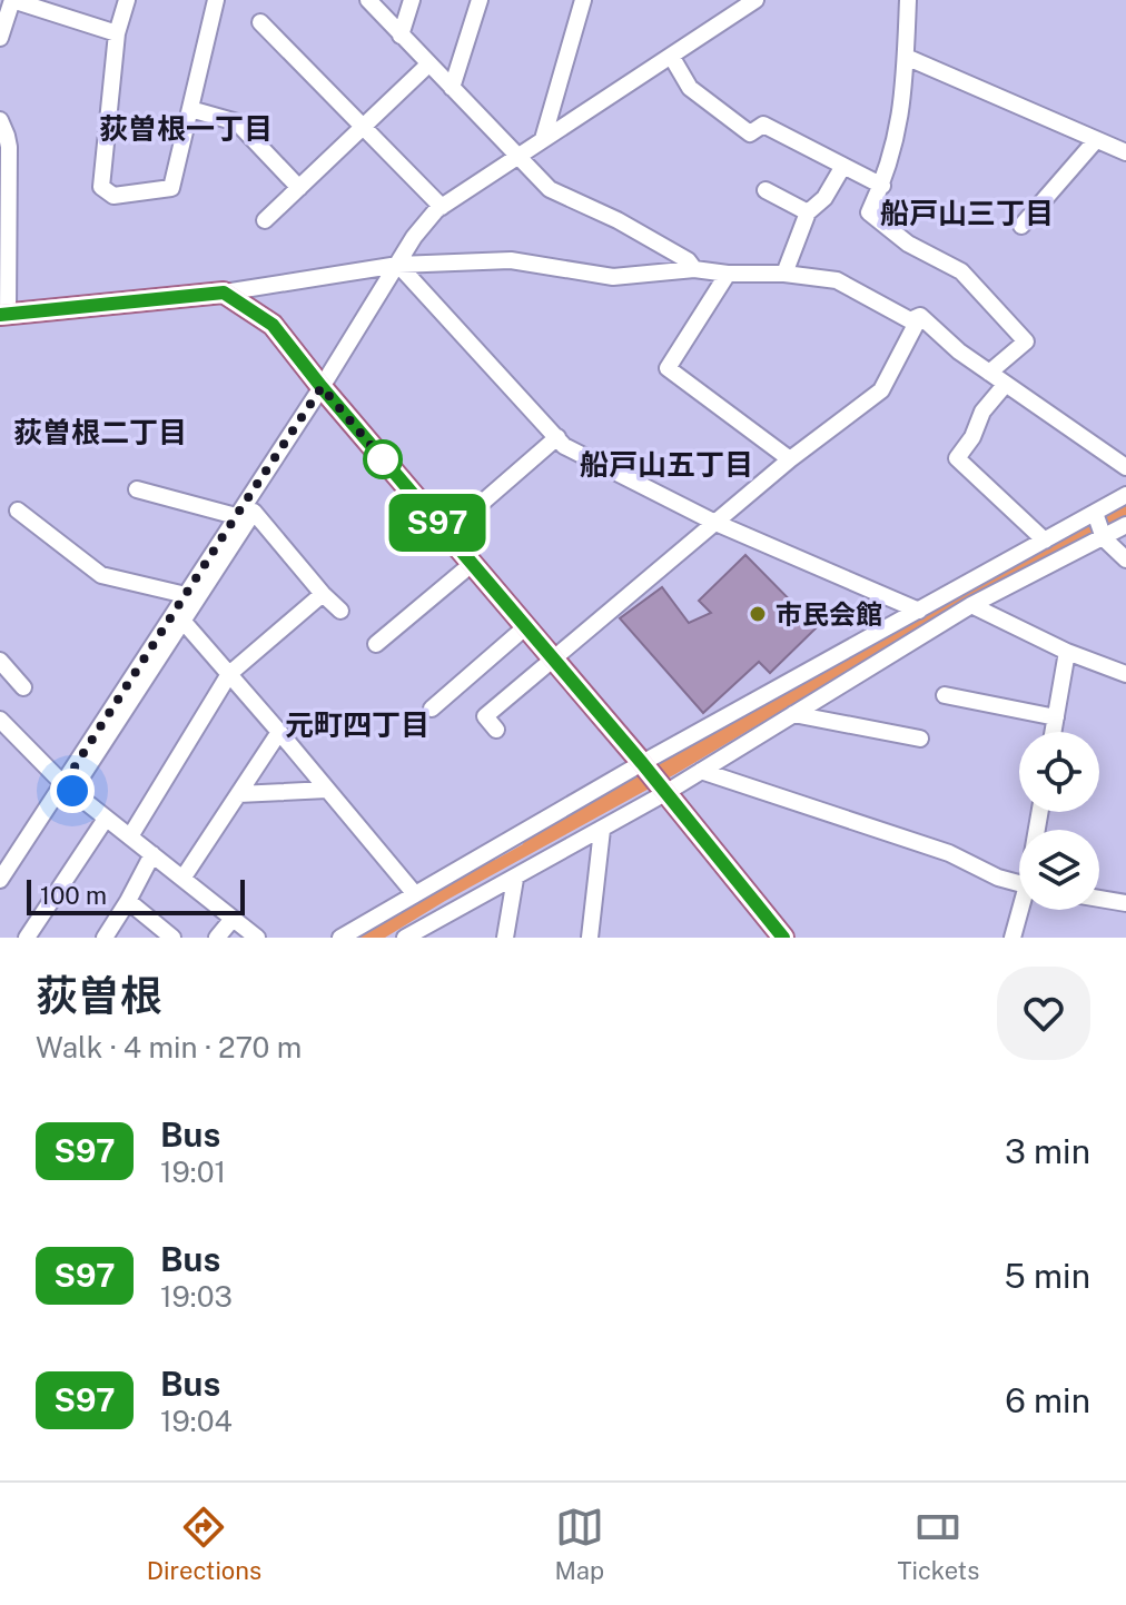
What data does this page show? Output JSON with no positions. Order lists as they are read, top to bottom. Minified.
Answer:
{"districts":["荻曽根一丁目","船戸山三丁目","荻曽根二丁目","船戸山五丁目","元町四丁目"],"places":["市民会館"],"lines":["bus line S97"],"scale_bar":"100 m","page":{"on_map":"S97","scale":"100 m","heading":["荻曽根","Walk · 4 min · 270 m"],"list":[{"mark":"S97","name":"Bus","note":"19:01","value":"3 min"},{"mark":"S97","name":"Bus","note":"19:03","value":"5 min"},{"mark":"S97","name":"Bus","note":"19:04","value":"6 min"}],"tabs":["Directions","Map","Tickets"]}}
